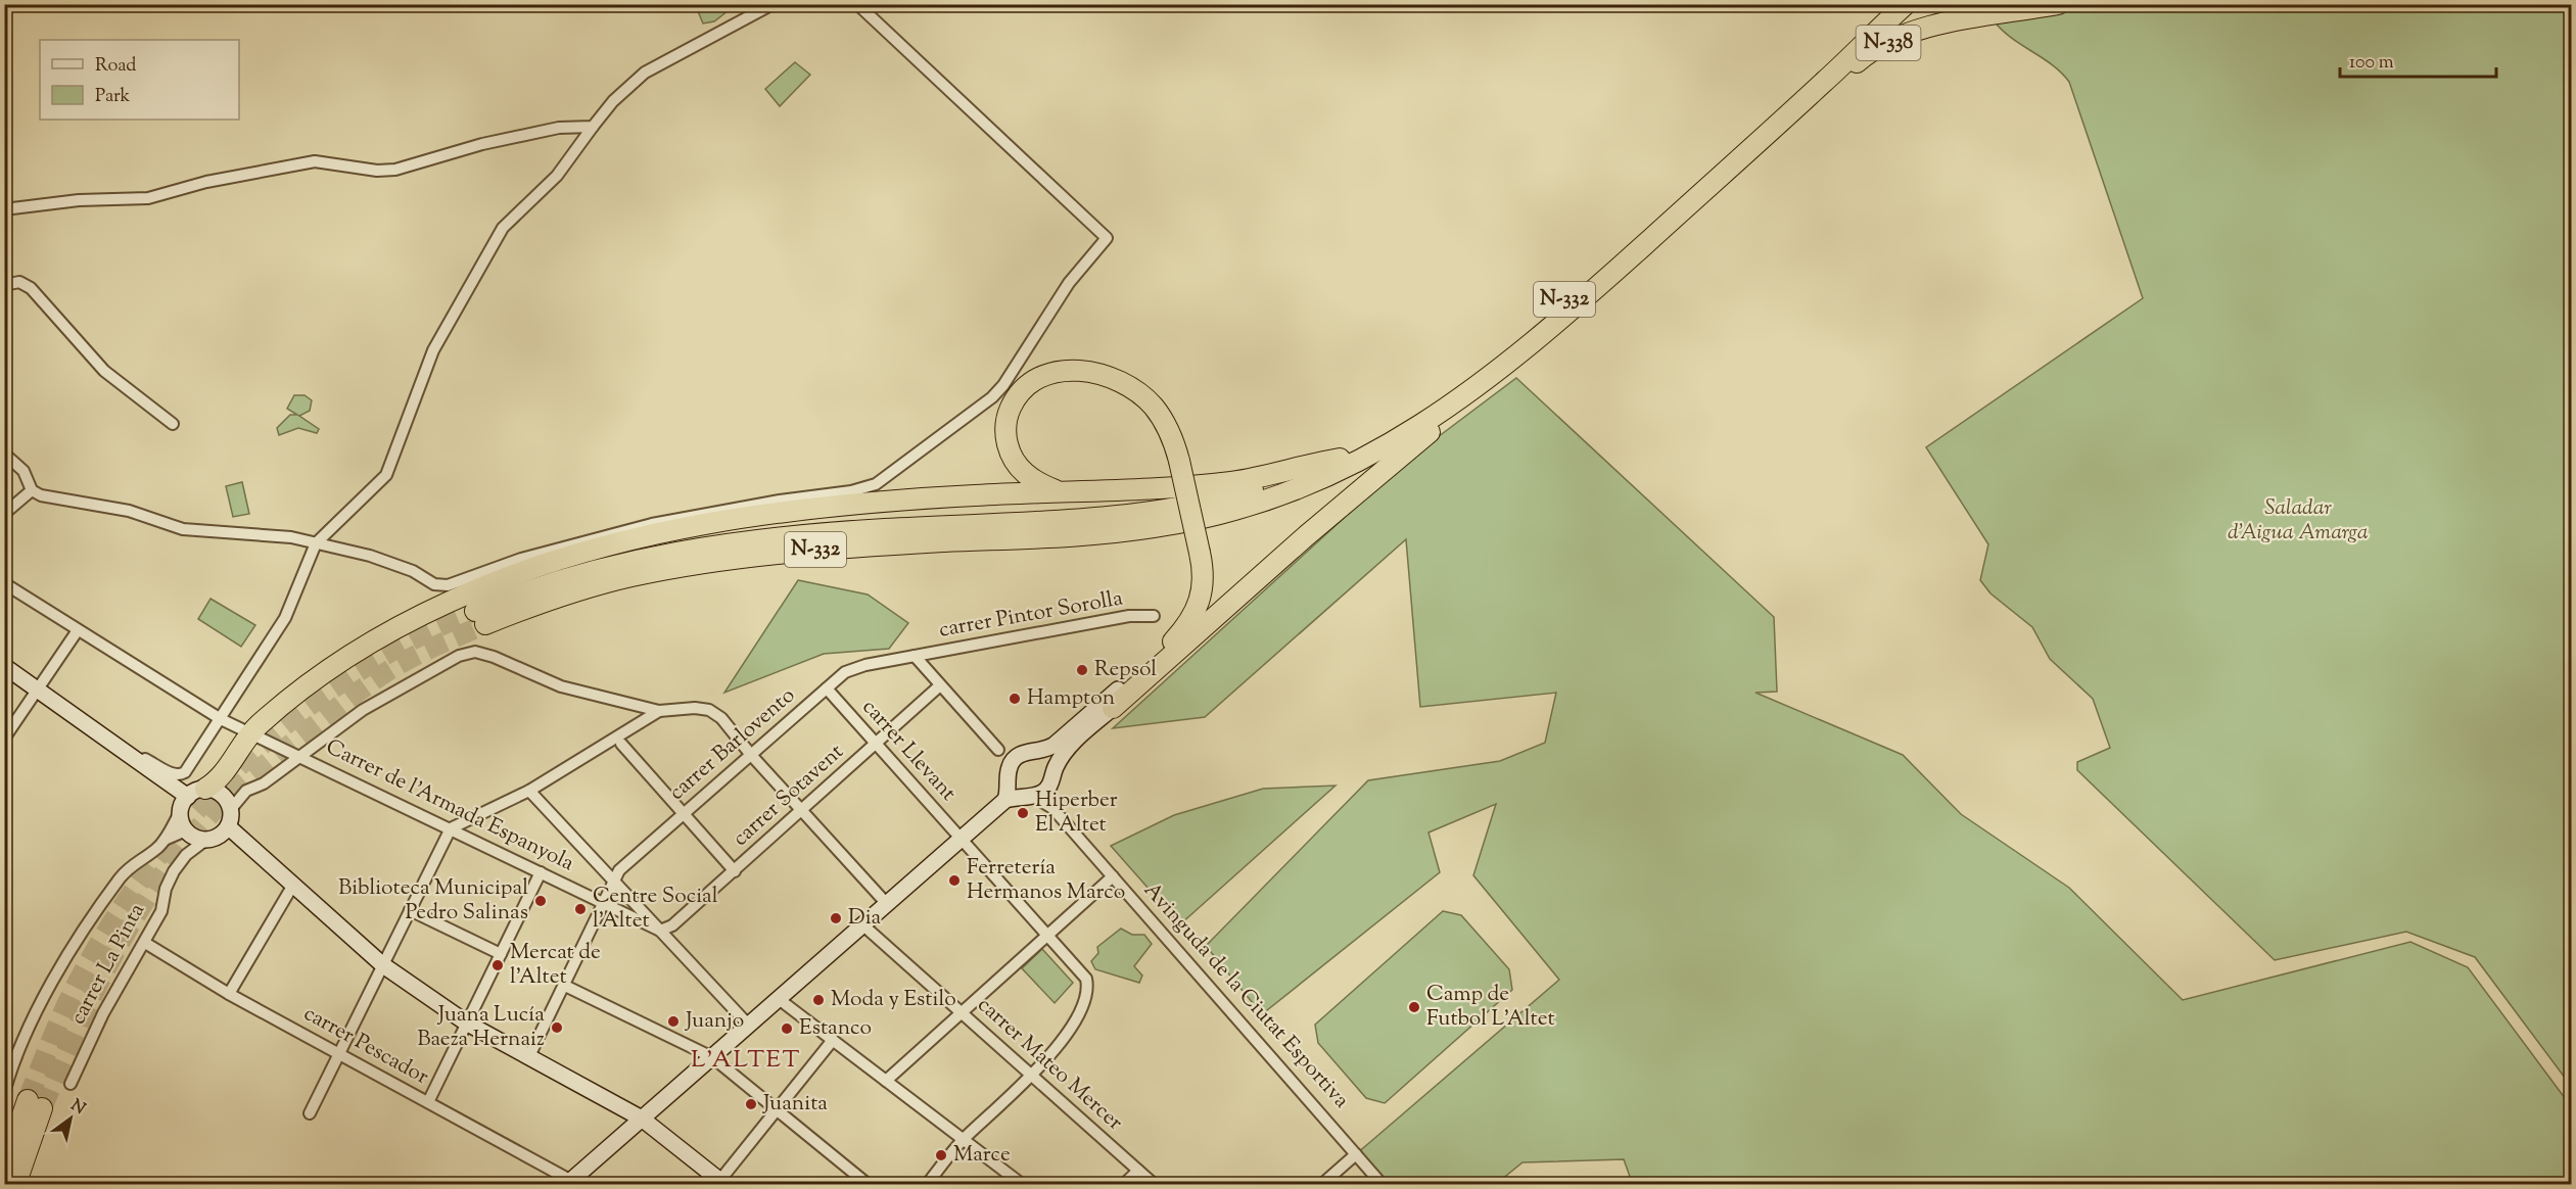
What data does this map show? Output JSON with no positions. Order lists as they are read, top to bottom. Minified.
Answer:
{"streets":{"highway":["N-338","N-332"],"street":["carrer Pintor Sorolla","carrer Barlovento","carrer Llevant","carrer Sotavent","Carrer de l'Armada Espanyola","carrer La Pinta","Avinguda de la Ciutat Esportiva","carrer Pescador","carrer Mateo Mercer"]},"crossings":[["N-338","N-332"],["carrer Pintor Sorolla","carrer Barlovento"],["carrer Barlovento","carrer Llevant"],["carrer Barlovento","Carrer de l'Armada Espanyola"],["carrer Llevant","carrer Sotavent"],["carrer Llevant","carrer Mateo Mercer"],["carrer Sotavent","Carrer de l'Armada Espanyola"],["carrer La Pinta","carrer Pescador"]],"districts":["L'ALTET"],"parks":["Saladar d’Aigua Amarga"],"places":["Repsol","Hampton","Hiperber El Altet","Ferretería Hermanos Marco","Biblioteca Municipal Pedro Salinas","Centre Social l'Altet","Dia","Mercat de l'Altet","Moda y Estilo","Camp de Futbol L'Altet","Juanjo","Juana Lucía Baeza Hernaiz","Estanco","Juanita","Marce"],"legend":["Road","Park"],"scale_bar":"100 m","north":"top right"}
